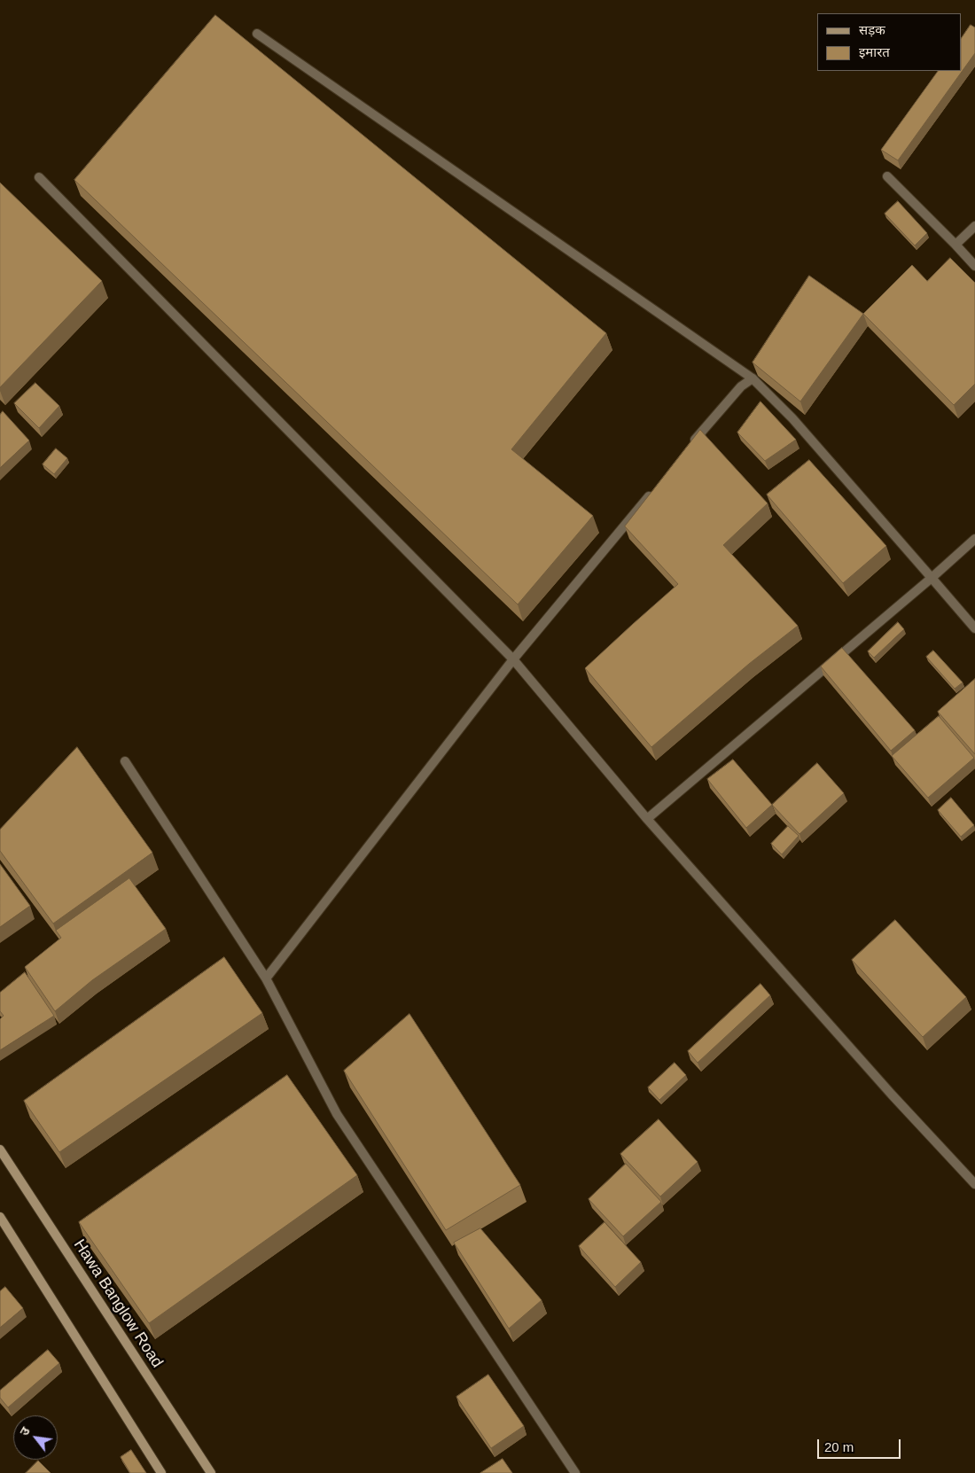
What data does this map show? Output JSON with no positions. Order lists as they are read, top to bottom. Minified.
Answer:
{"streets":{"street":["Hawa Banglow Road"]},"legend":["सड़क","इमारत"],"scale_bar":"20 m","north":"top left"}
